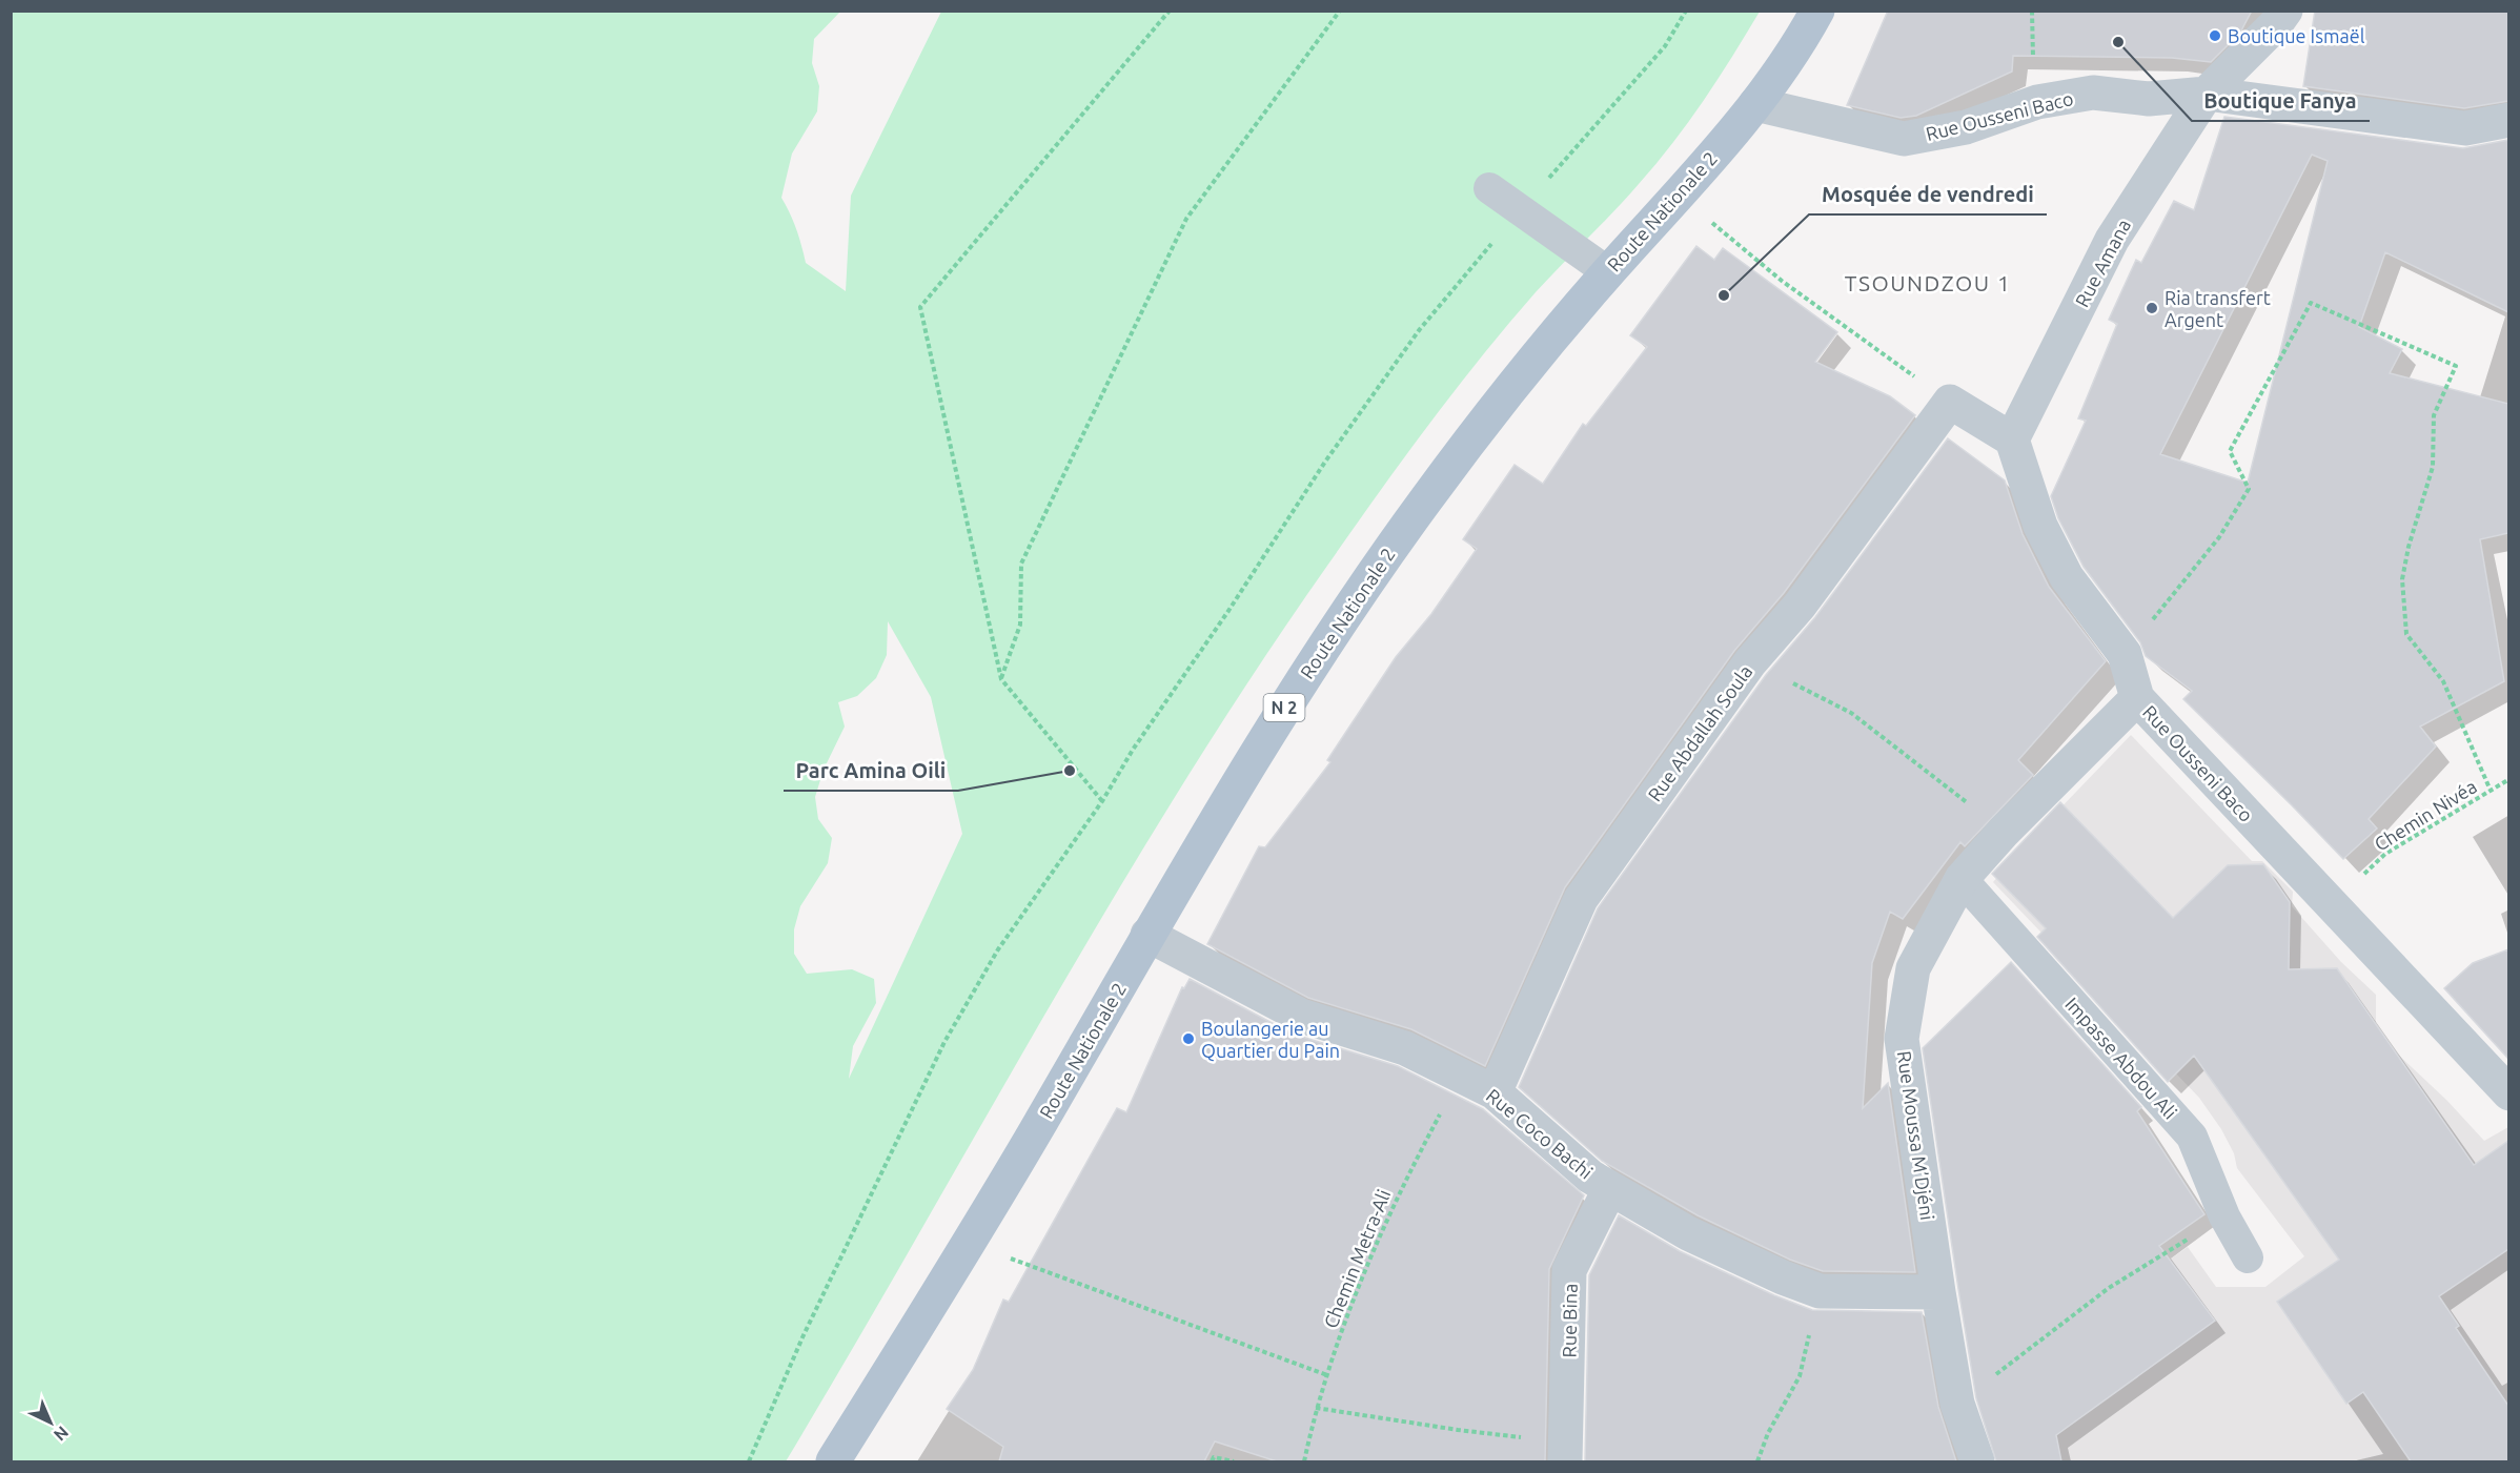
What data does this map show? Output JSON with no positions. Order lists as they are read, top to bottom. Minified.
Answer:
{"streets":{"main road":["Route Nationale 2","N 2"],"street":["Rue Ousseni Baco","Rue Amana","Rue Abdallah Soula","Rue Coco Bachi","Rue Moussa M’Djéni","Rue Bina"],"lane":["Impasse Abdou Ali"],"path":["Chemin Nivéa","Chemin Metra-Ali"]},"crossings":[["Rue Ousseni Baco","Route Nationale 2"],["Rue Ousseni Baco","Rue Amana"],["Rue Ousseni Baco","Chemin Nivéa"],["Rue Ousseni Baco","Rue Moussa M’Djéni"],["Route Nationale 2","Rue Coco Bachi"],["Rue Abdallah Soula","Rue Coco Bachi"],["Impasse Abdou Ali","Rue Moussa M’Djéni"],["Rue Coco Bachi","Rue Moussa M’Djéni"],["Rue Coco Bachi","Chemin Metra-Ali"],["Rue Coco Bachi","Rue Bina"]],"districts":["TSOUNDZOU 1"],"places":["Boutique Ismaël","Boutique Fanya","Mosquée de vendredi","Ria transfert Argent","Parc Amina Oili","Boulangerie au Quartier du Pain"],"north":"bottom right"}
